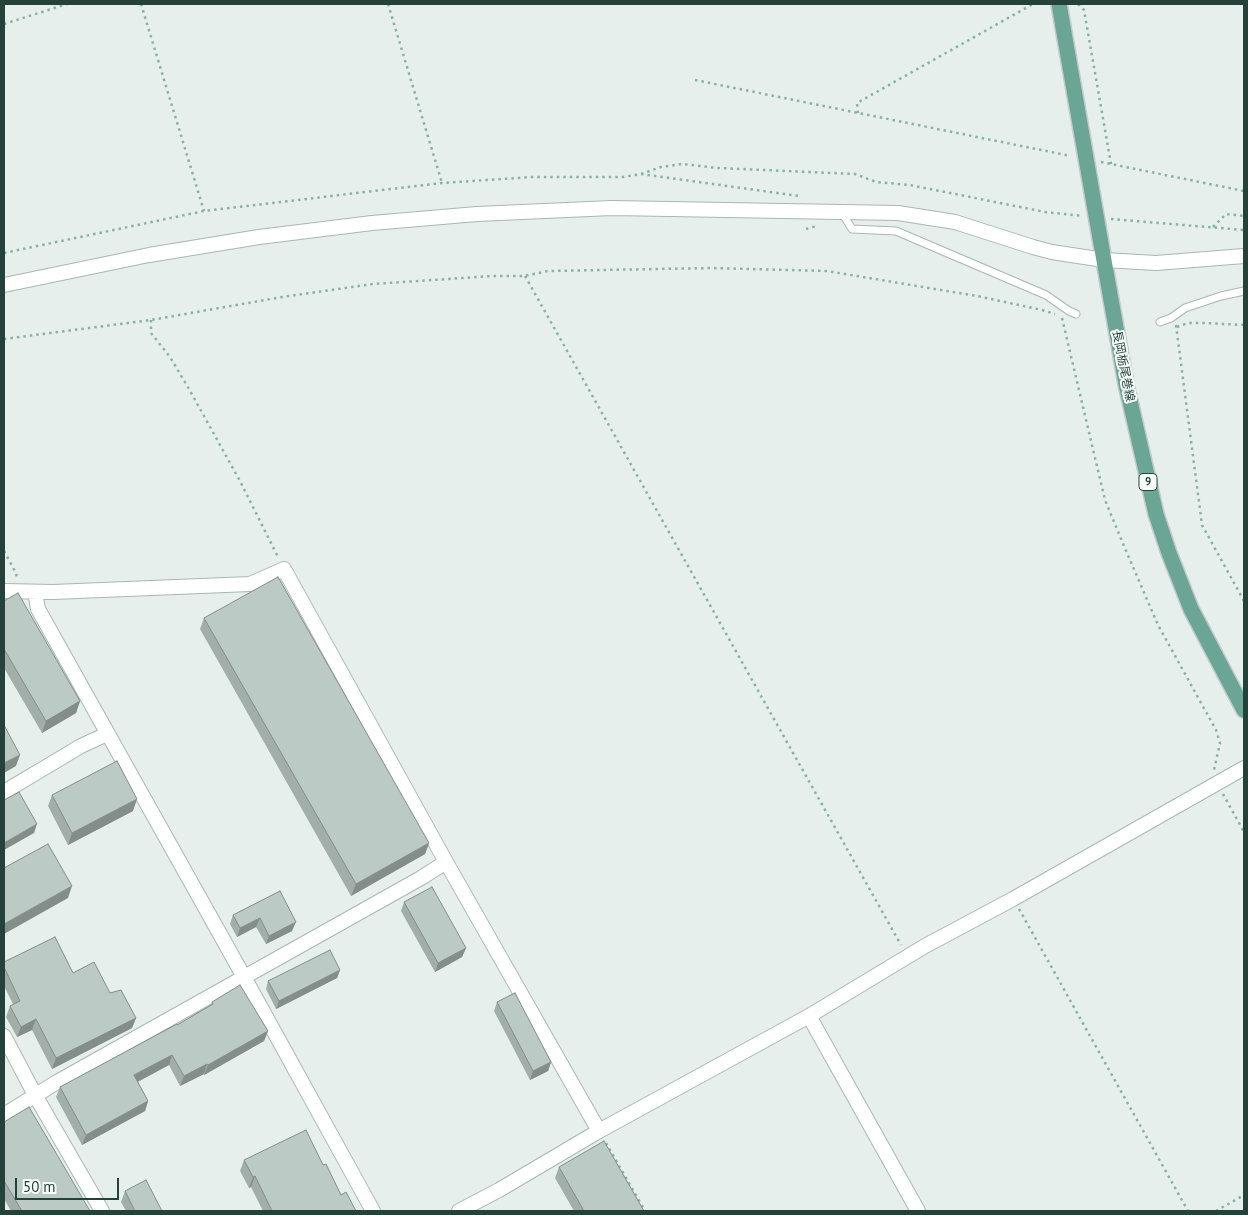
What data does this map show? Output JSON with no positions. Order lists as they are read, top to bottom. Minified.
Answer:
{"streets":{"main road":["長岡栃尾巻線","9"]},"scale_bar":"50 m"}
